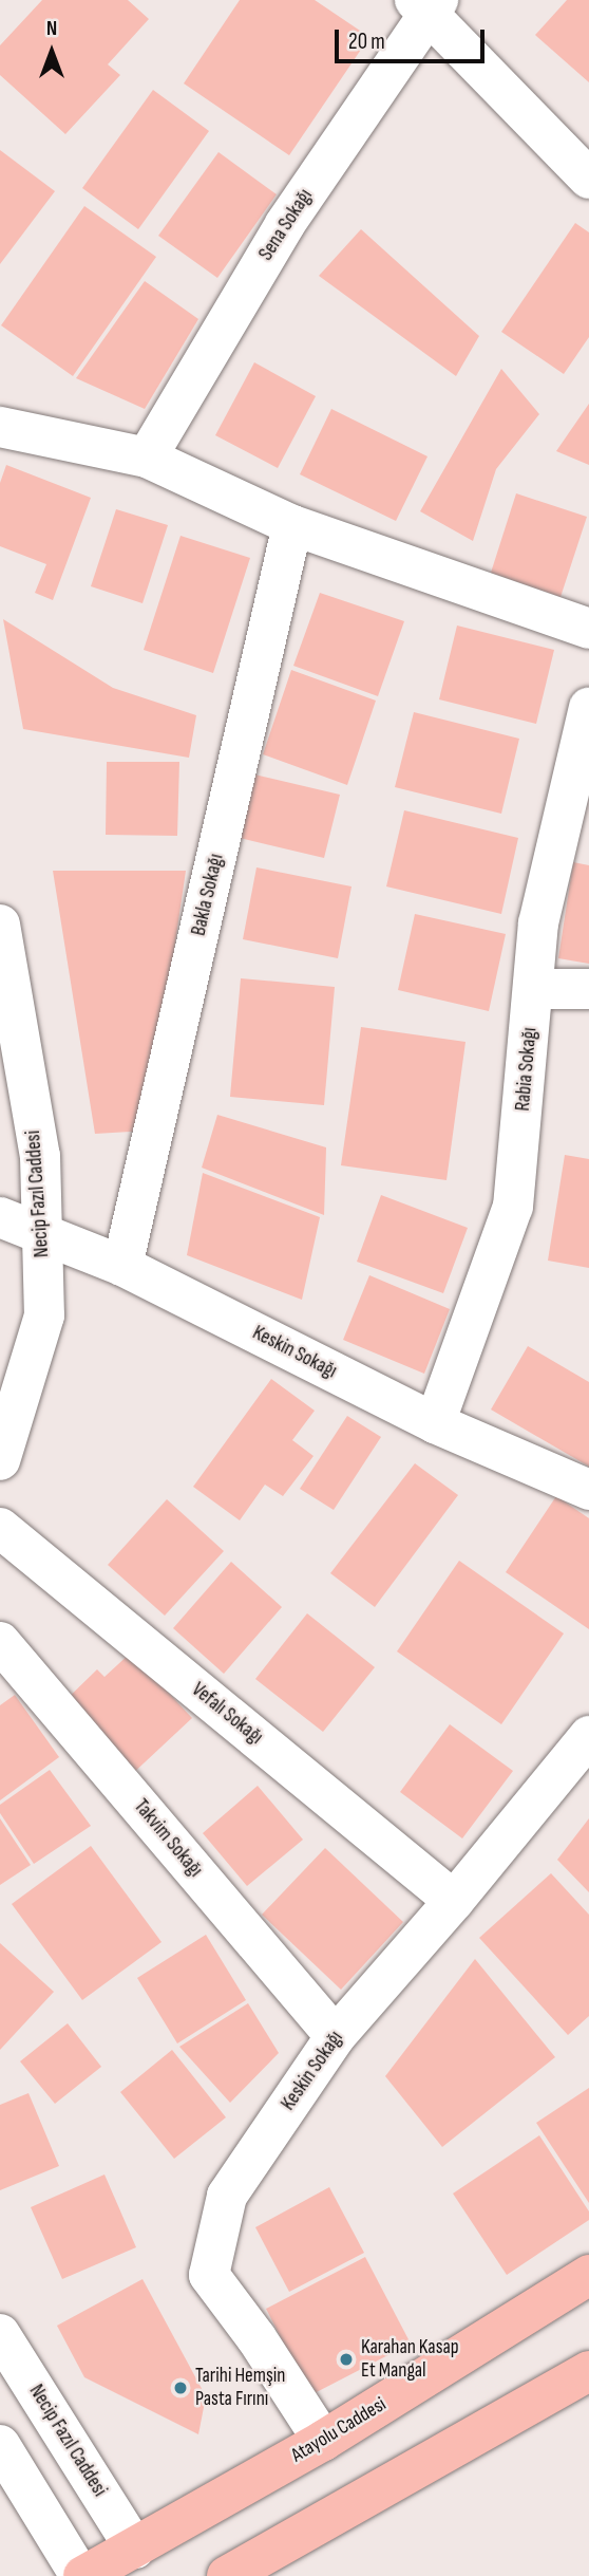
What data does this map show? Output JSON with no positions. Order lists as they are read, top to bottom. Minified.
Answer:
{"streets":{"main road":["Atayolu Caddesi"],"street":["Sena Sokağı","Bakla Sokağı","Rabia Sokağı","Necip Fazıl Caddesi","Keskin Sokağı","Vefalı Sokağı","Takvim Sokağı"]},"crossings":[["Bakla Sokağı","Keskin Sokağı"],["Rabia Sokağı","Keskin Sokağı"],["Necip Fazıl Caddesi","Keskin Sokağı"],["Necip Fazıl Caddesi","Atayolu Caddesi"],["Keskin Sokağı","Vefalı Sokağı"],["Keskin Sokağı","Takvim Sokağı"],["Keskin Sokağı","Atayolu Caddesi"]],"places":["Karahan Kasap Et Mangal","Tarihi Hemşin Pasta Fırını"],"scale_bar":"20 m","north":"top"}
